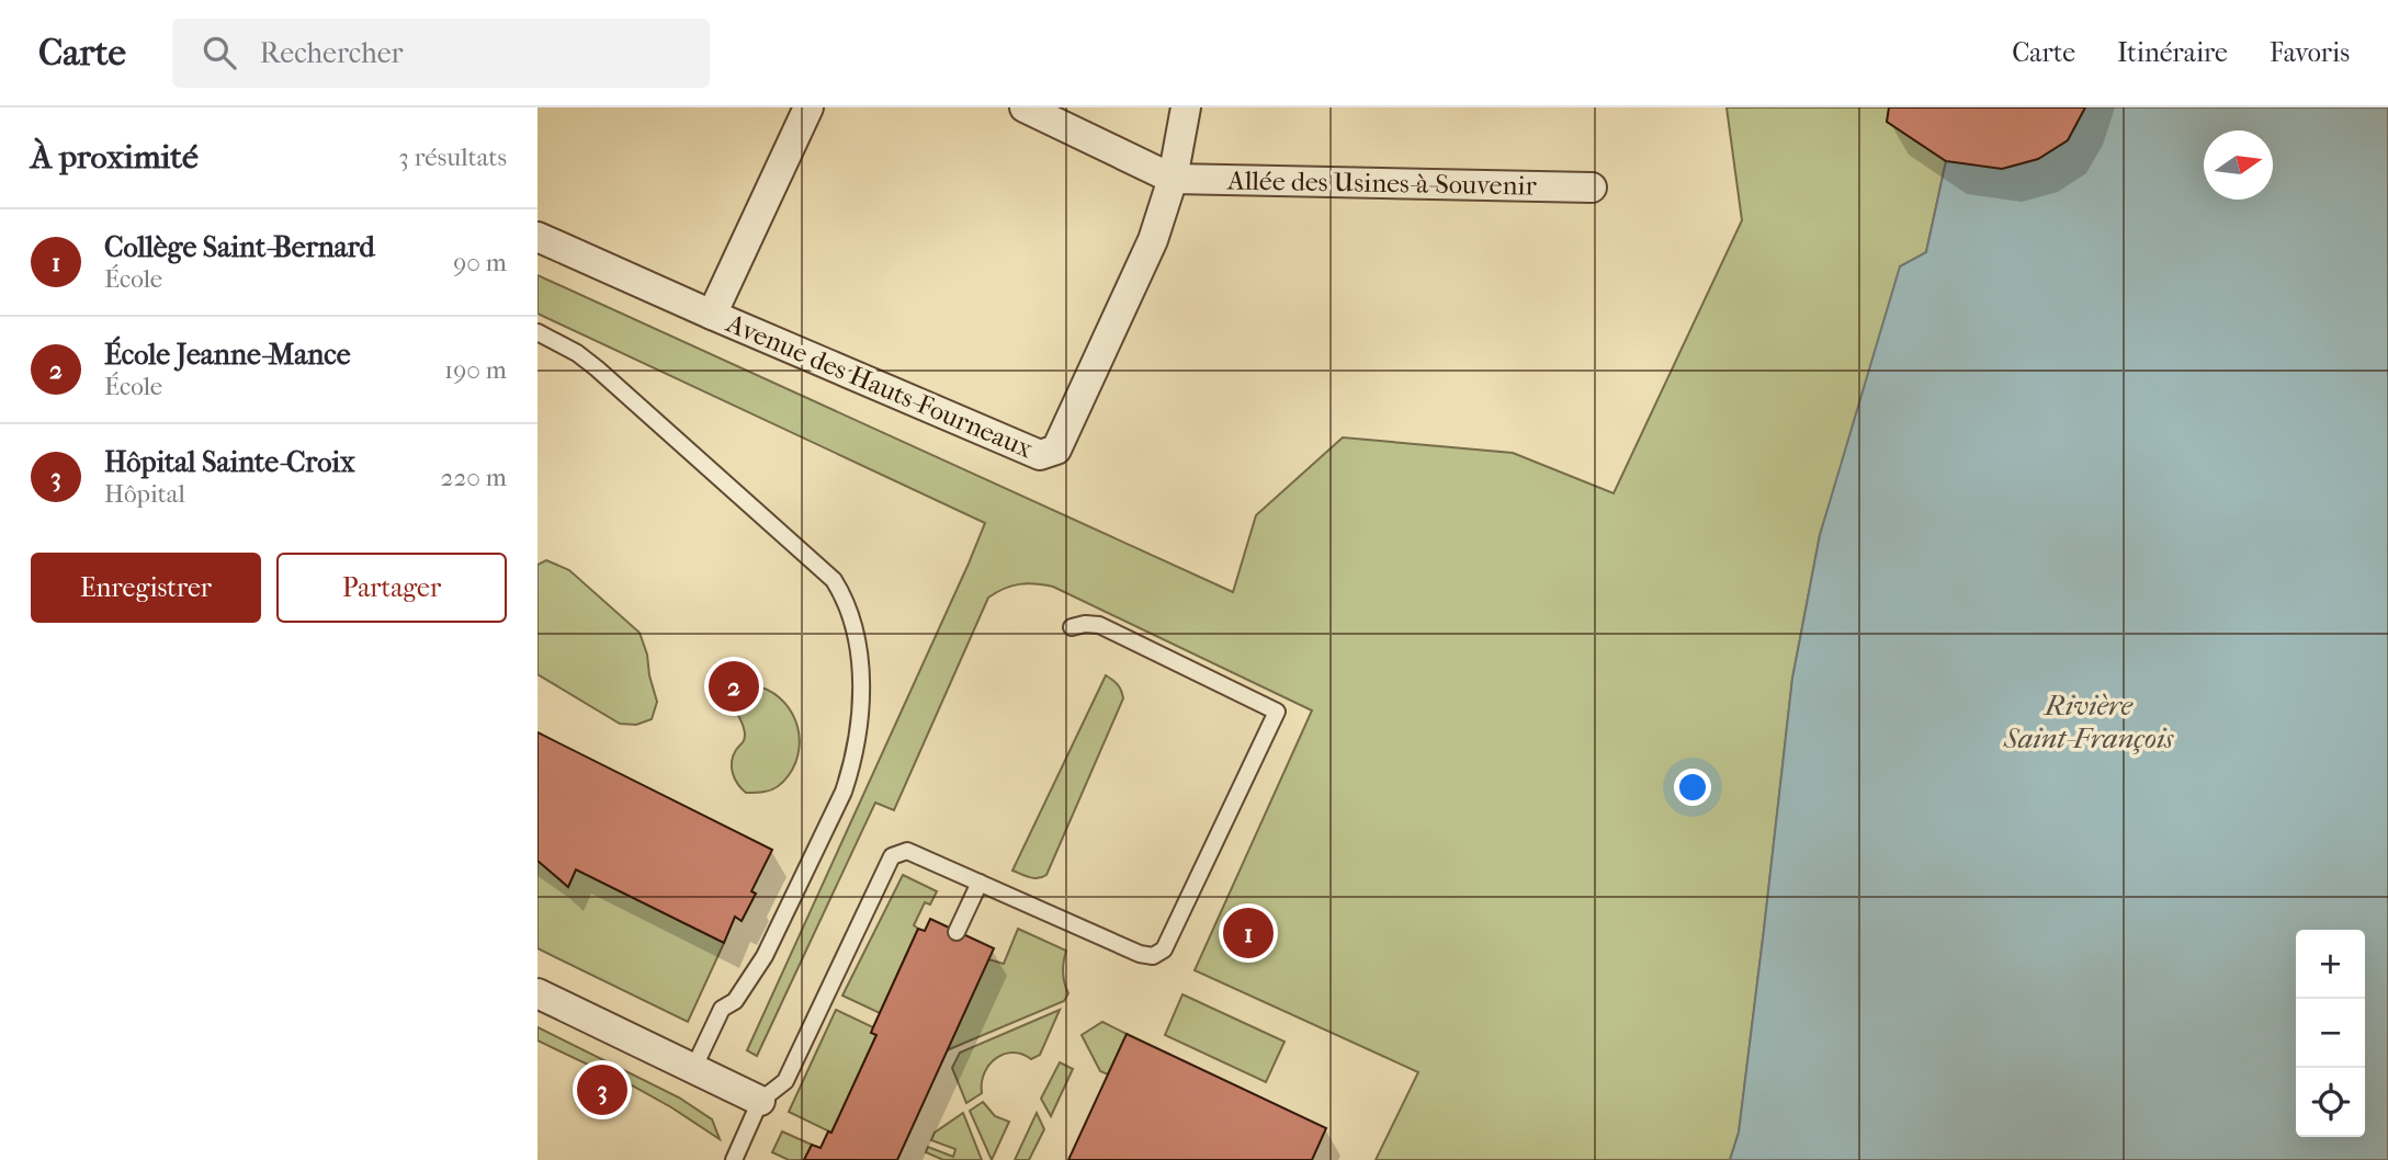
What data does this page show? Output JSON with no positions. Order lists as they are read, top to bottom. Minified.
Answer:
{"streets":{"street":["Allée des Usines-à-Souvenir","Avenue des Hauts-Fourneaux"]},"crossings":[["Allée des Usines-à-Souvenir","Avenue des Hauts-Fourneaux"]],"water":["Rivière Saint-François"],"north":"right","page":{"header":"Carte","search":"Rechercher","nav":["Carte","Itinéraire","Favoris"],"heading":["À proximité","3 résultats"],"list":[{"mark":"1","name":"Collège Saint-Bernard","note":"École","value":"90 m"},{"mark":"2","name":"École Jeanne-Mance","note":"École","value":"190 m"},{"mark":"3","name":"Hôpital Sainte-Croix","note":"Hôpital","value":"220 m"}],"buttons":["Enregistrer","Partager"],"pins":["2","1","3"],"map_buttons":["+","−"]}}
